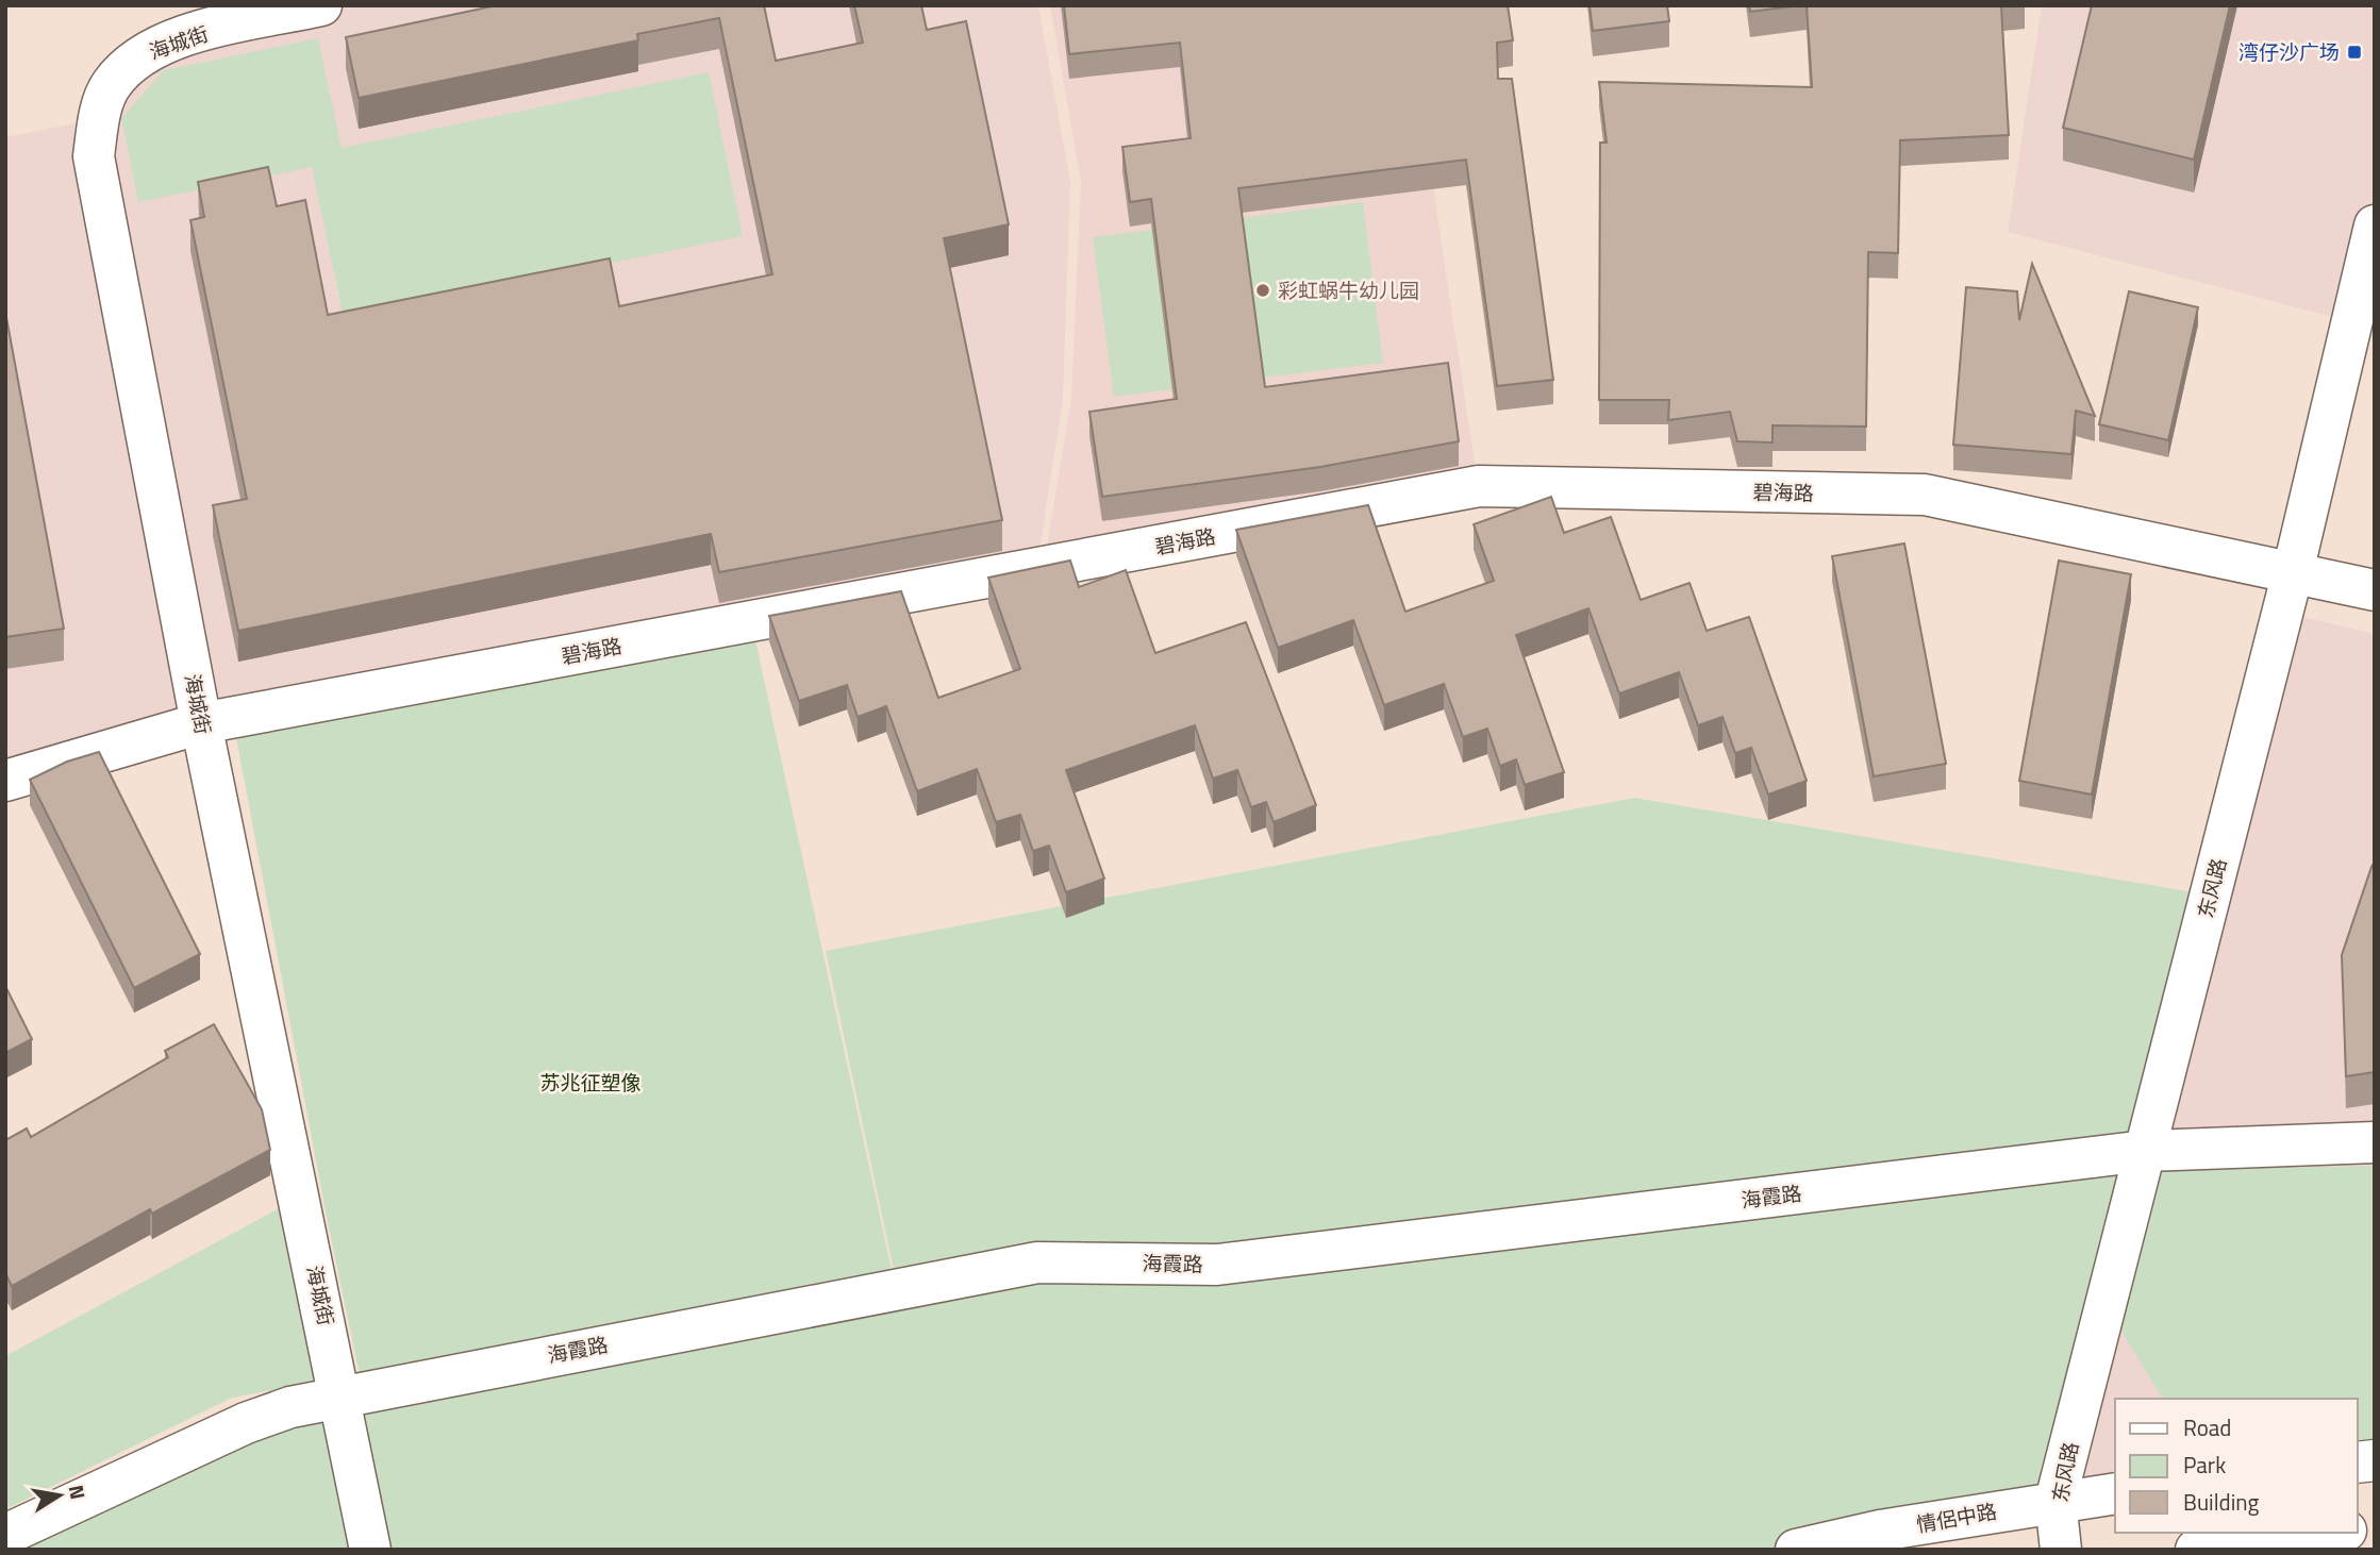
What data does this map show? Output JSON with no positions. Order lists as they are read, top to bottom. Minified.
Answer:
{"streets":{"main road":["海城街","碧海路","东风路","海霞路","情侶中路"]},"crossings":[["海城街","碧海路"],["海城街","海霞路"],["碧海路","东风路"],["东风路","海霞路"],["东风路","情侶中路"]],"parks":["苏兆征塑像"],"places":{"transit":["湾仔沙广场"],"other":["彩虹蜗牛幼儿园"]},"legend":["Road","Park","Building"],"north":"right"}
